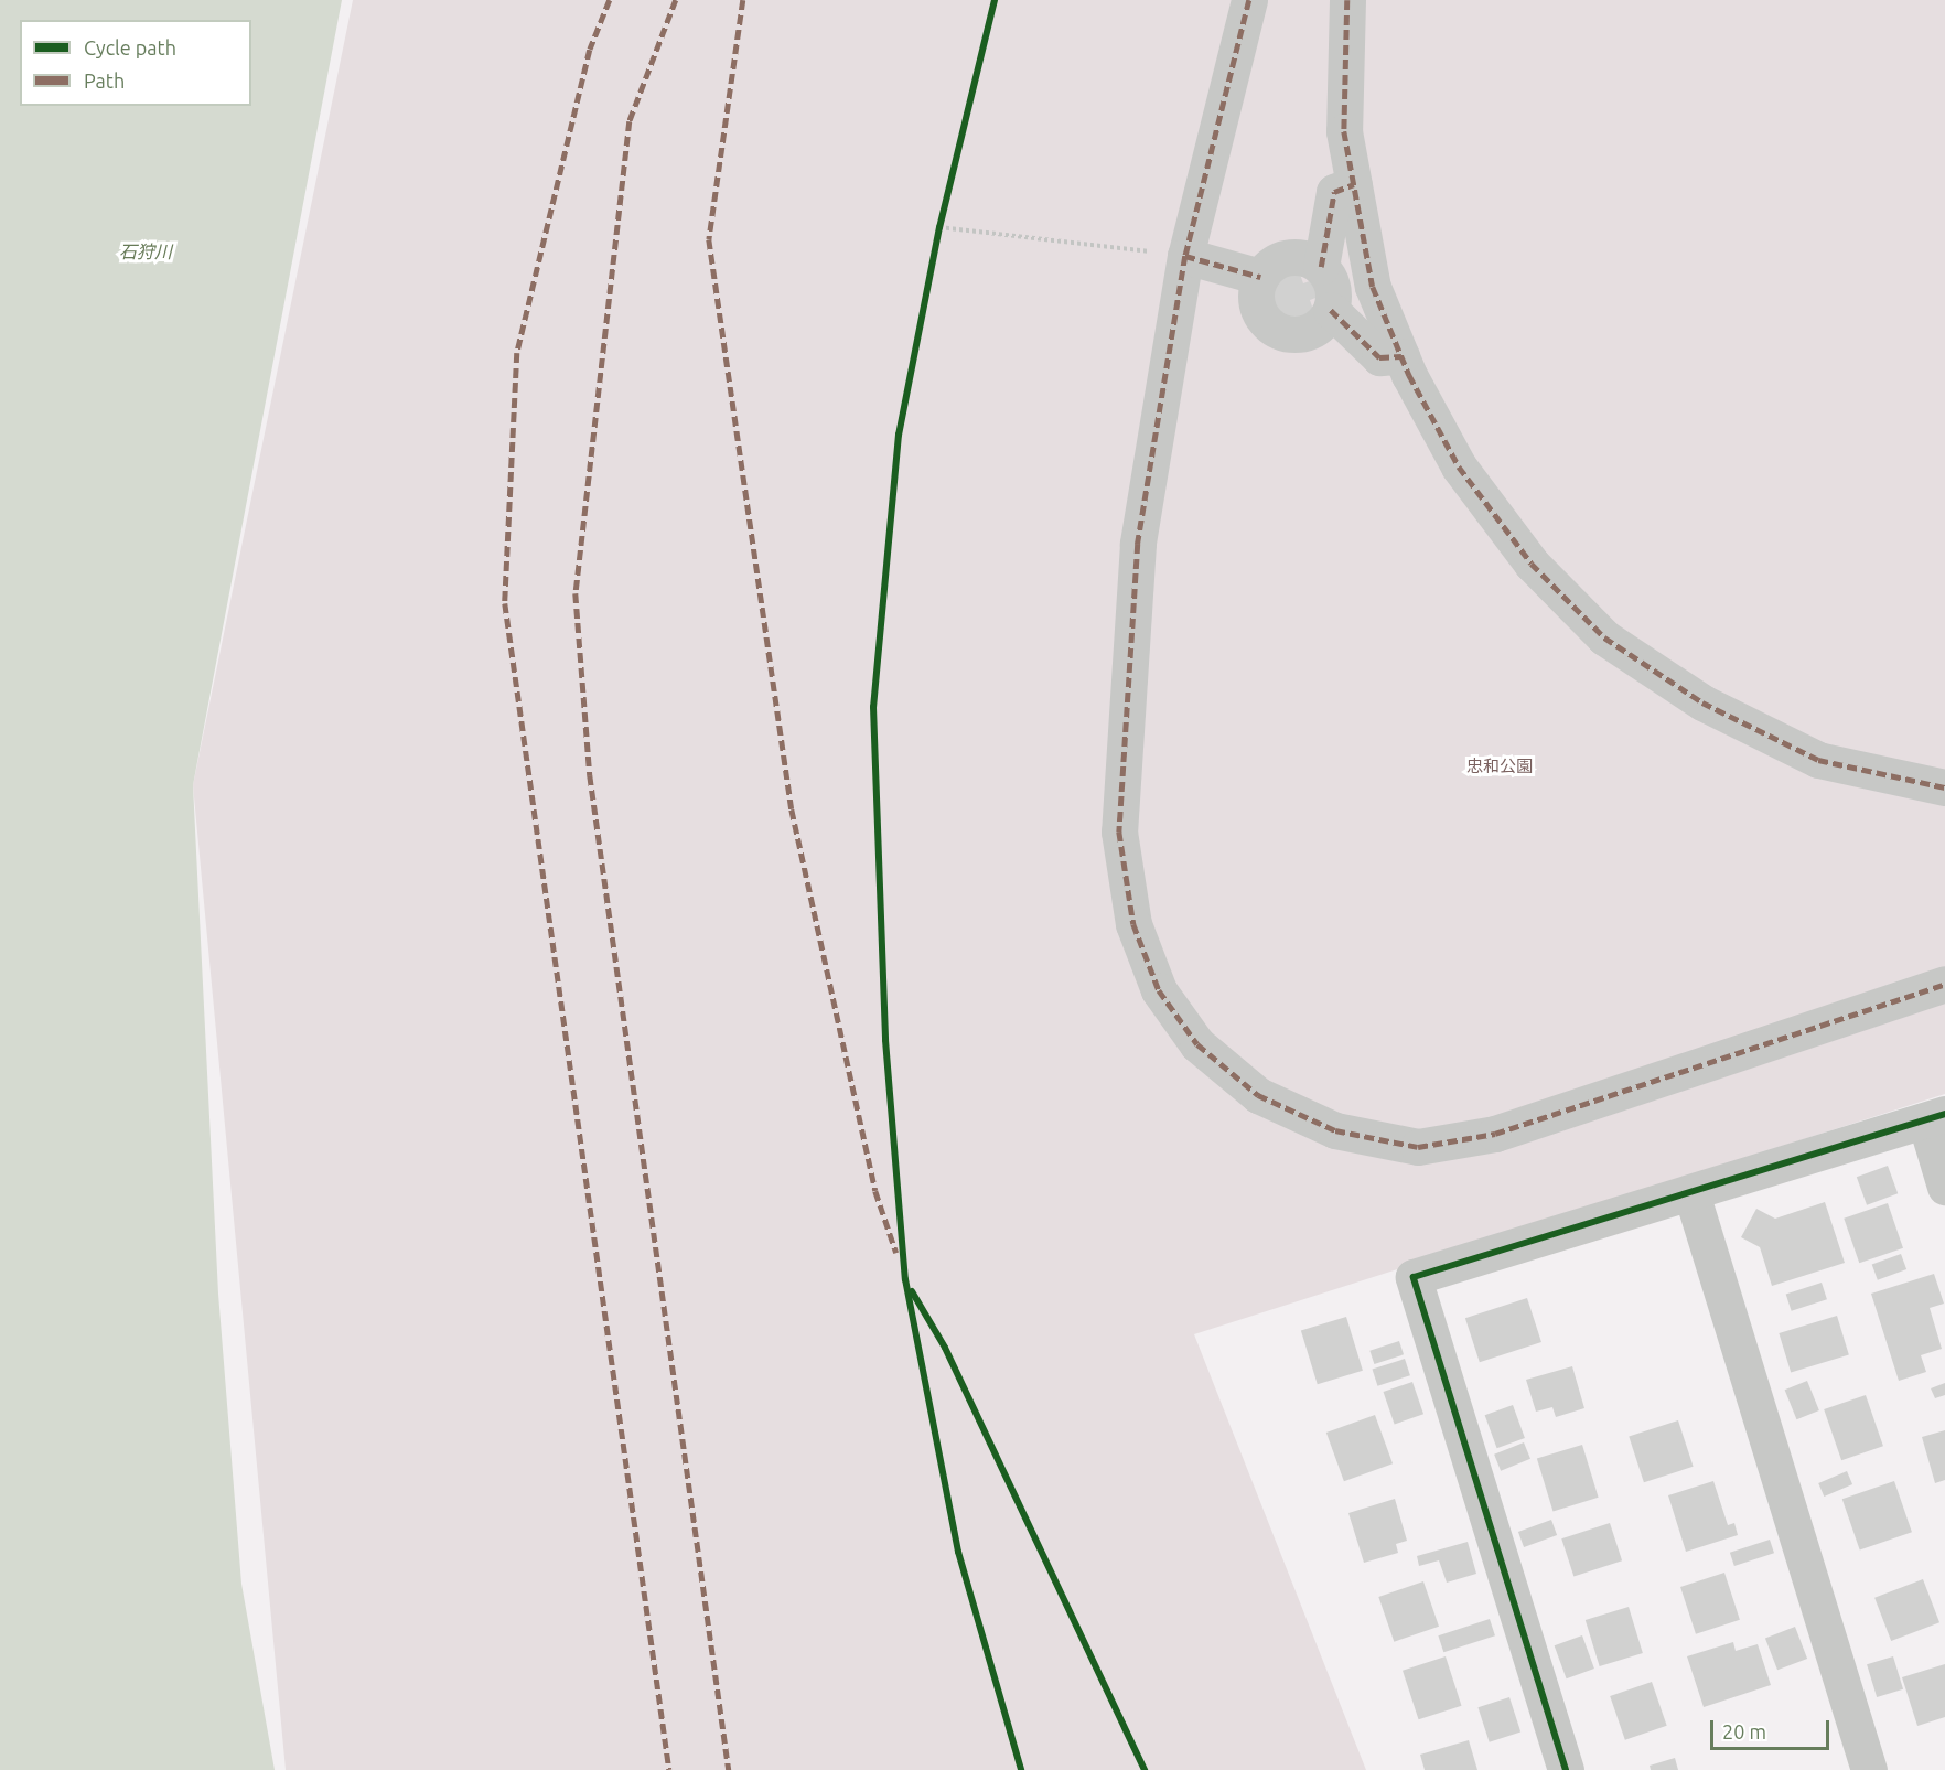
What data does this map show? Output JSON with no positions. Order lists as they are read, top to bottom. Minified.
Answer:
{"water":["石狩川"],"parks":["忠和公園"],"legend":["Cycle path","Path"],"scale_bar":"20 m"}
